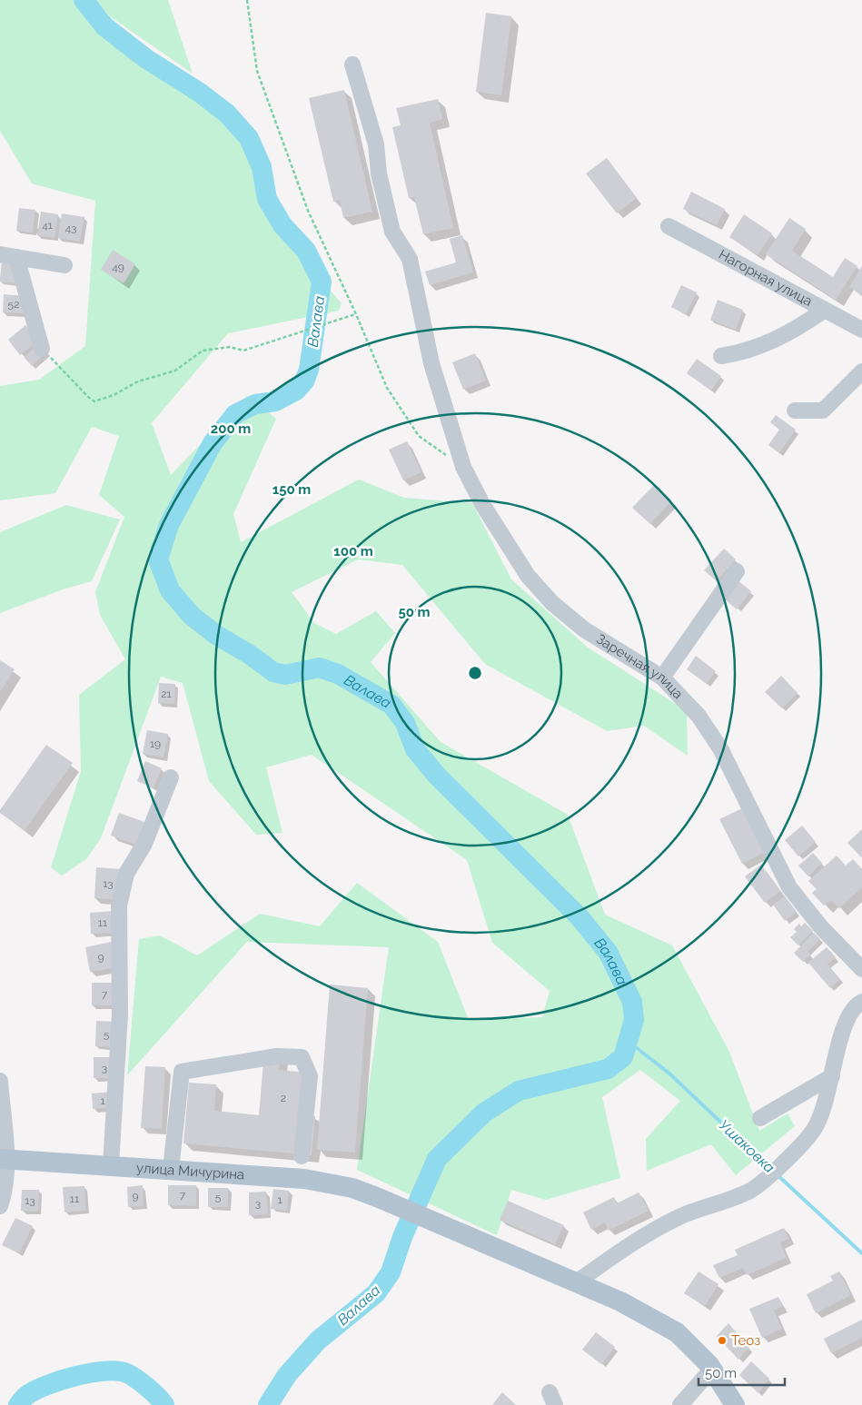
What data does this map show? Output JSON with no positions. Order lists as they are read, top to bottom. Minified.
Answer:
{"streets":{"main road":["улица Мичурина"],"street":["Нагорная улица","Заречная улица"]},"water":["Валава","Ушаковка"],"places":["Теоз"],"house_numbers":["41","43","49","52","21","19","13","11","9","7","5","3","2","1","7","9","5","11","1","13","3"],"scale_bar":"50 m","rings":["200 m","150 m","100 m","50 m"]}
